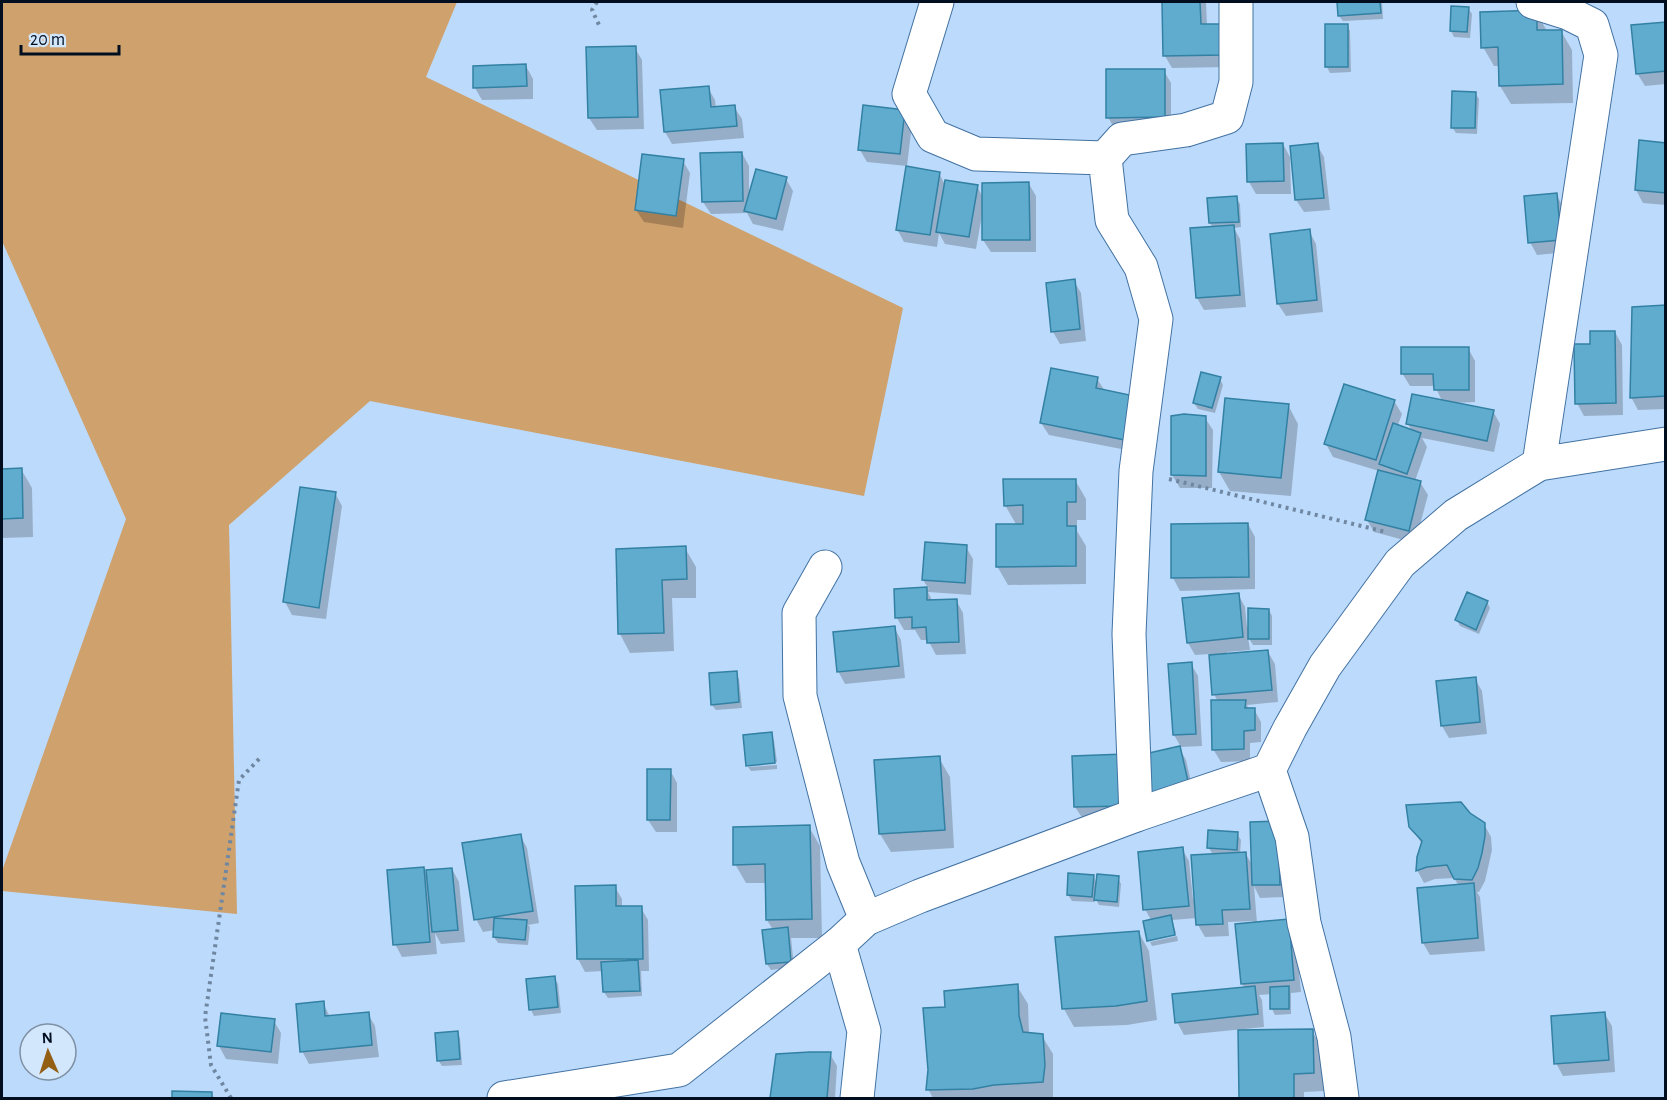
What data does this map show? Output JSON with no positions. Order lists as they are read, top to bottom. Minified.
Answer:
{"scale_bar":"20 m","north":"top"}
